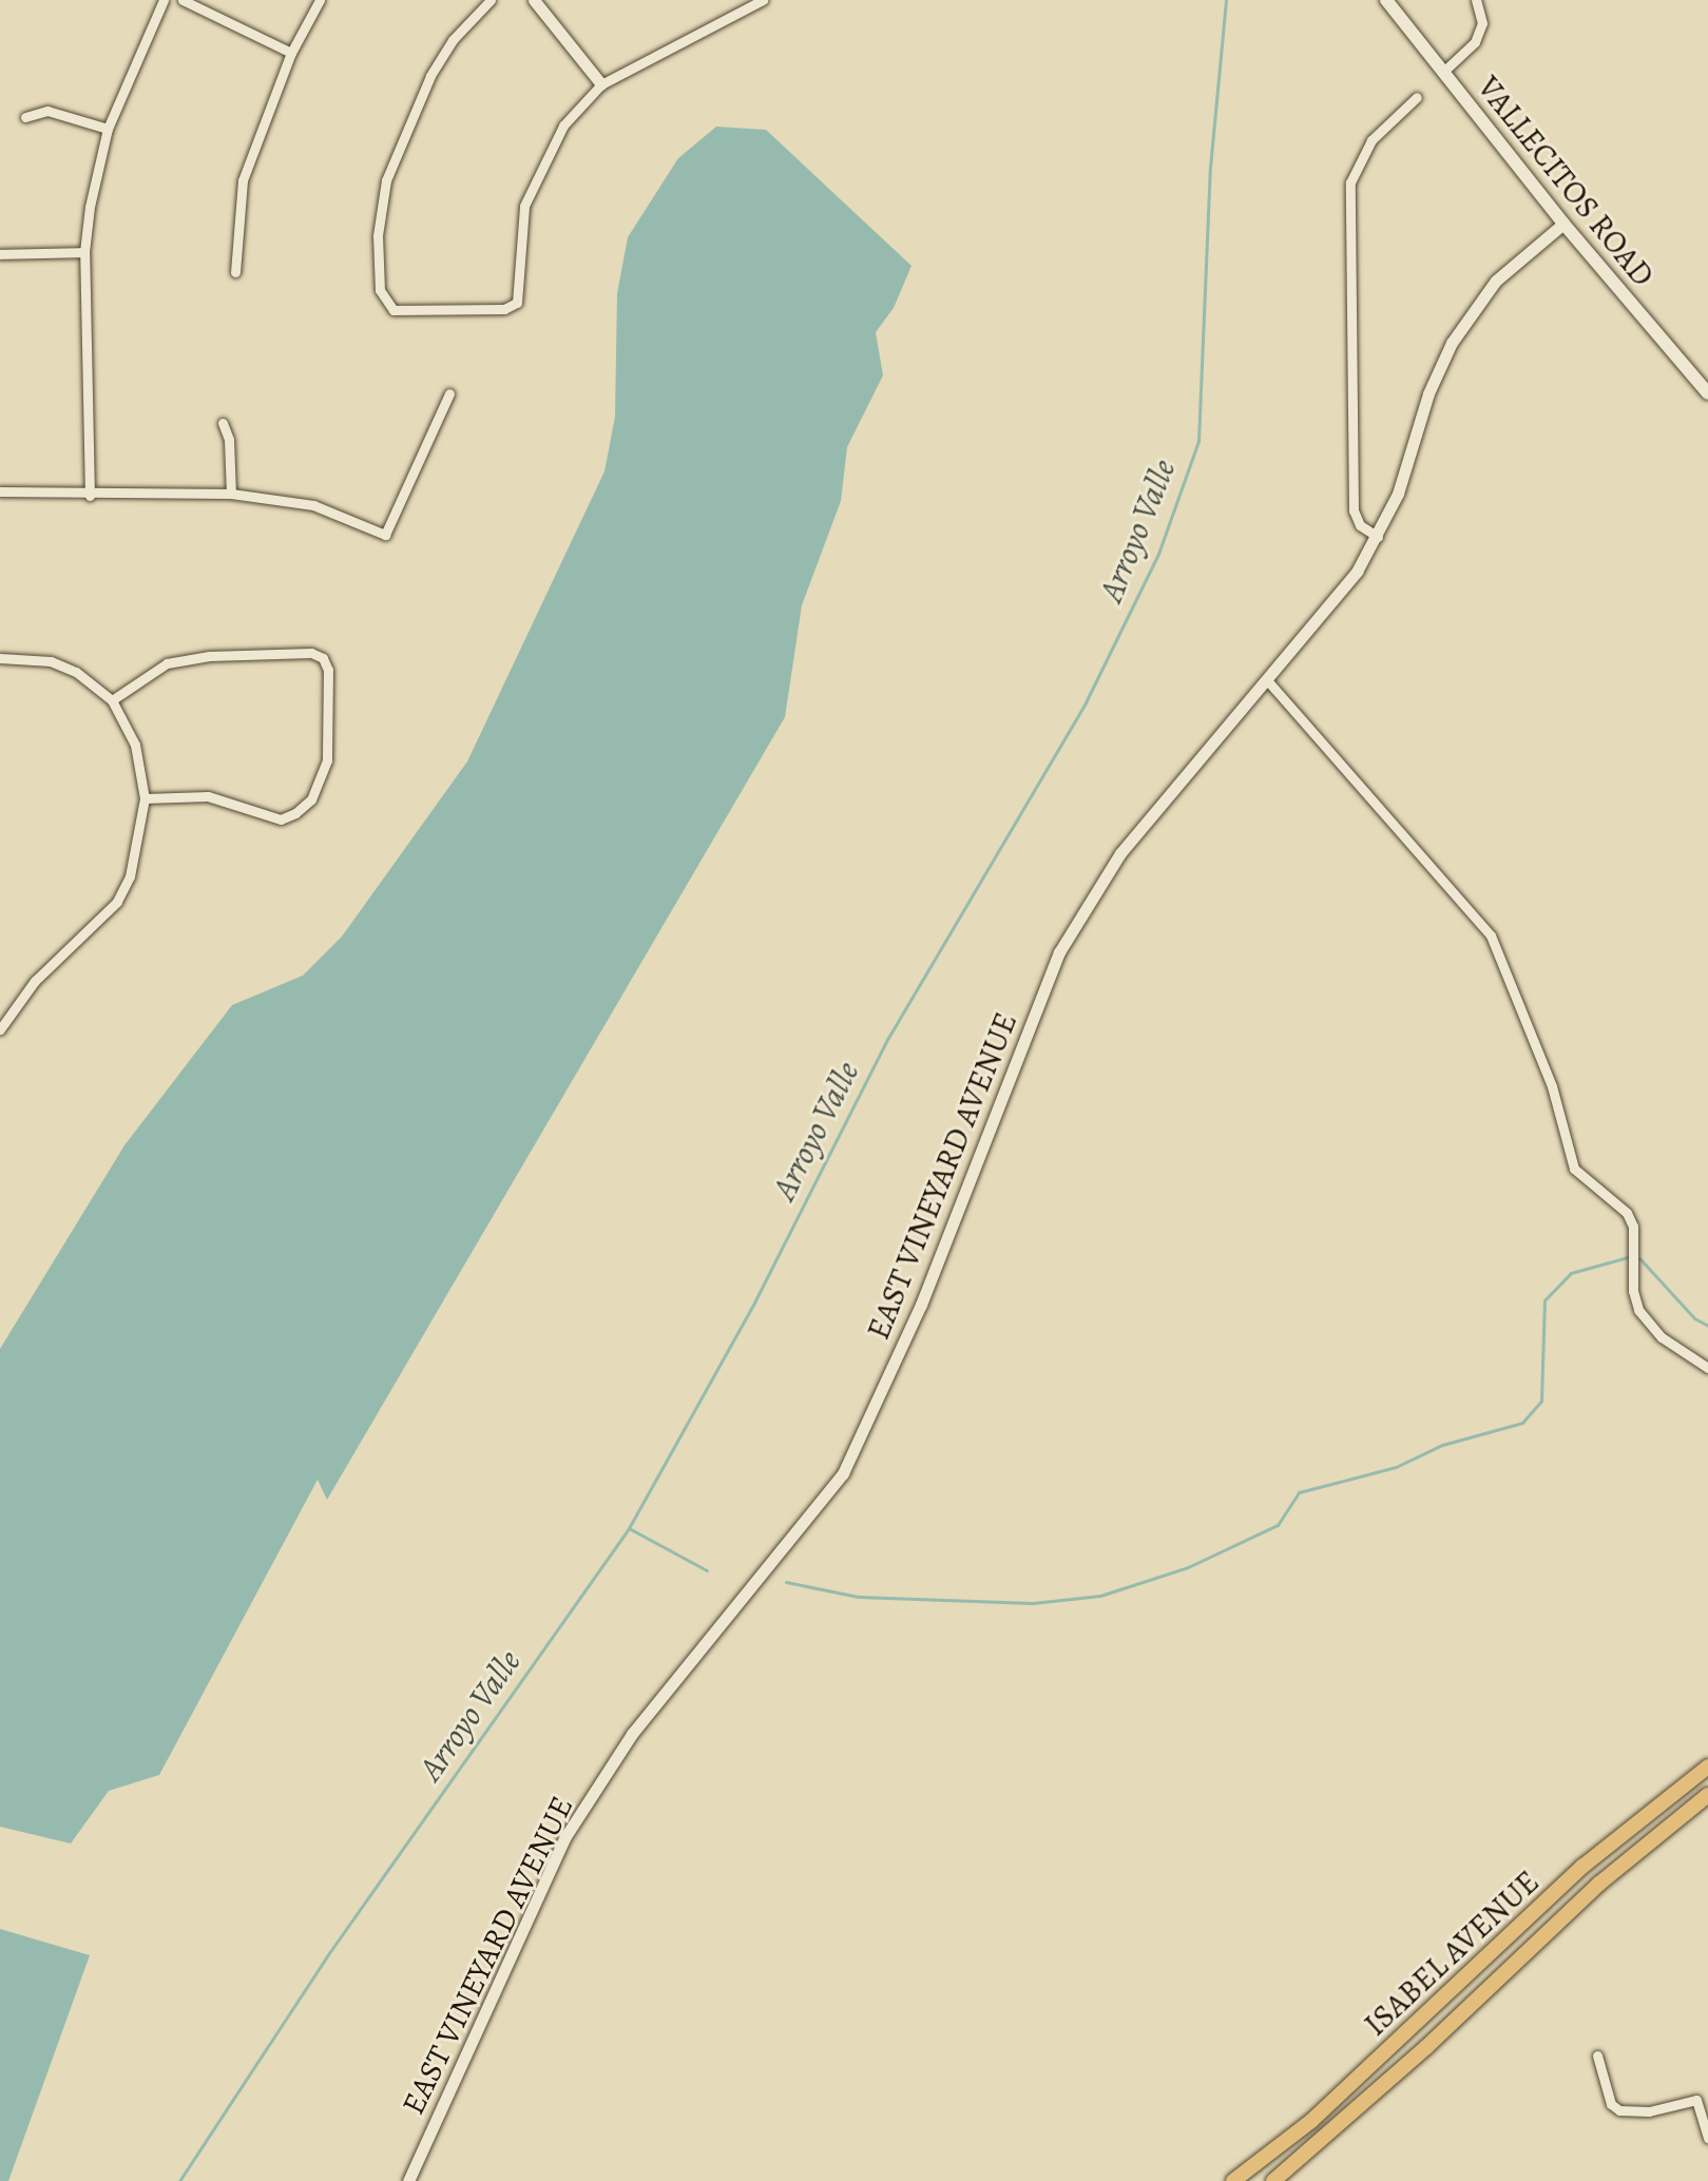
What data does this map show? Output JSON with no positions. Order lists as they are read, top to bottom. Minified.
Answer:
{"streets":{"highway":["ISABEL AVENUE"],"main road":["VALLECITOS ROAD"],"street":["EAST VINEYARD AVENUE"]},"crossings":[["VALLECITOS ROAD","EAST VINEYARD AVENUE"]],"water":["Arroyo Valle"]}
